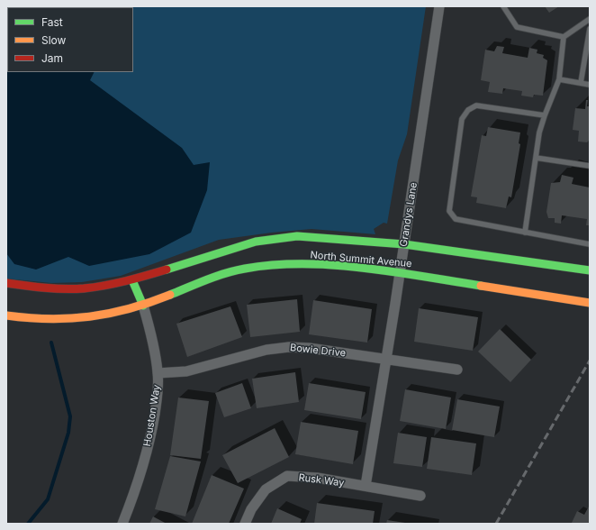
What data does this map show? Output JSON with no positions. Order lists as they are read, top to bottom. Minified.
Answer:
{"streets":{"main road":["North Summit Avenue"],"street":["Grandys Lane","Bowie Drive","Houston Way","Rusk Way"]},"crossings":[["Grandys Lane","North Summit Avenue"],["Grandys Lane","Bowie Drive"],["Grandys Lane","Rusk Way"],["North Summit Avenue","Houston Way"],["Bowie Drive","Houston Way"]],"legend":["Fast","Slow","Jam"]}
